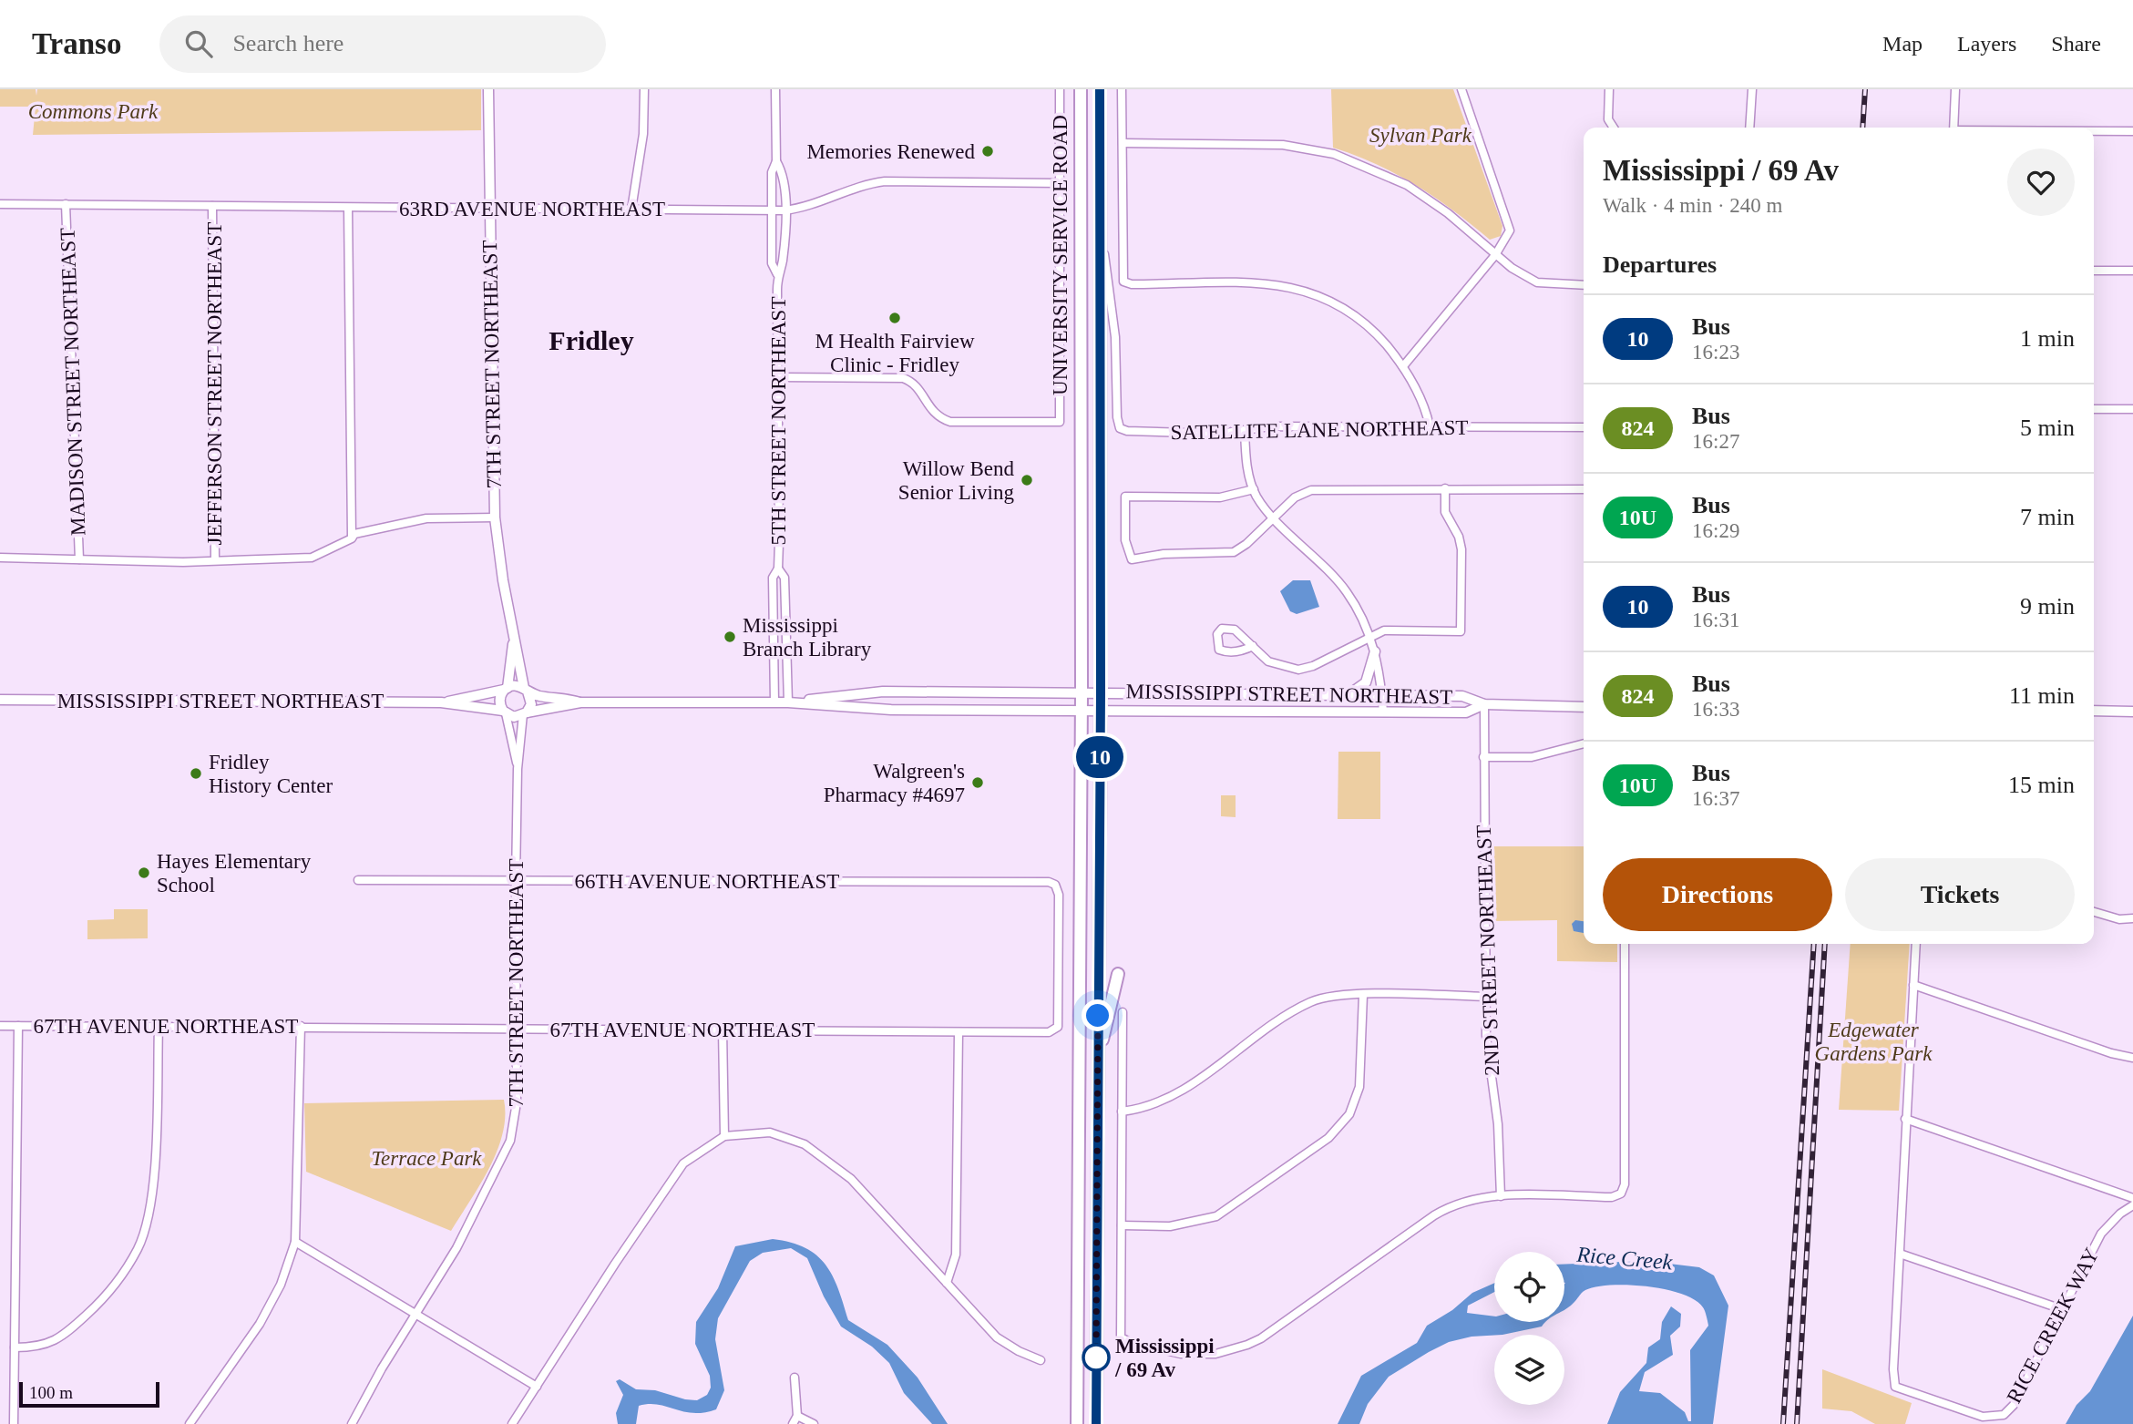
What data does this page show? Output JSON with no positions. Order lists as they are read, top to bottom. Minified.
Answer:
{"streets":{"street":["63RD AVENUE NORTHEAST","UNIVERSITY SERVICE ROAD","7TH STREET NORTHEAST","MADISON STREET NORTHEAST","JEFFERSON STREET NORTHEAST","5TH STREET NORTHEAST","SATELLITE LANE NORTHEAST","MISSISSIPPI STREET NORTHEAST","66TH AVENUE NORTHEAST","2ND STREET NORTHEAST","67TH AVENUE NORTHEAST","RICE CREEK WAY"]},"crossings":[["63RD AVENUE NORTHEAST","UNIVERSITY SERVICE ROAD"],["63RD AVENUE NORTHEAST","7TH STREET NORTHEAST"],["63RD AVENUE NORTHEAST","MADISON STREET NORTHEAST"],["63RD AVENUE NORTHEAST","JEFFERSON STREET NORTHEAST"],["63RD AVENUE NORTHEAST","5TH STREET NORTHEAST"],["UNIVERSITY SERVICE ROAD","5TH STREET NORTHEAST"],["7TH STREET NORTHEAST","MISSISSIPPI STREET NORTHEAST"],["7TH STREET NORTHEAST","66TH AVENUE NORTHEAST"],["7TH STREET NORTHEAST","67TH AVENUE NORTHEAST"],["5TH STREET NORTHEAST","MISSISSIPPI STREET NORTHEAST"],["MISSISSIPPI STREET NORTHEAST","2ND STREET NORTHEAST"],["66TH AVENUE NORTHEAST","67TH AVENUE NORTHEAST"]],"districts":["Fridley"],"water":["Rice Creek"],"parks":["Commons Park","Sylvan Park","Edgewater Gardens Park","Terrace Park"],"places":["Memories Renewed","M Health Fairview Clinic - Fridley","Willow Bend Senior Living","Mississippi Branch Library","Fridley History Center","Walgreen's Pharmacy #4697","Hayes Elementary School","Mississippi / 69 Av"],"lines":["bus line 10"],"scale_bar":"100 m","page":{"header":"Transo","search":"Search here","nav":["Map","Layers","Share"],"on_map":"10","heading":[["Mississippi / 69 Av","Walk · 4 min · 240 m"],"Departures"],"list":[{"mark":"10","name":"Bus","note":"16:23","value":"1 min"},{"mark":"824","name":"Bus","note":"16:27","value":"5 min"},{"mark":"10U","name":"Bus","note":"16:29","value":"7 min"},{"mark":"10","name":"Bus","note":"16:31","value":"9 min"},{"mark":"824","name":"Bus","note":"16:33","value":"11 min"},{"mark":"10U","name":"Bus","note":"16:37","value":"15 min"}],"buttons":["Directions","Tickets"],"scale":"100 m"}}
